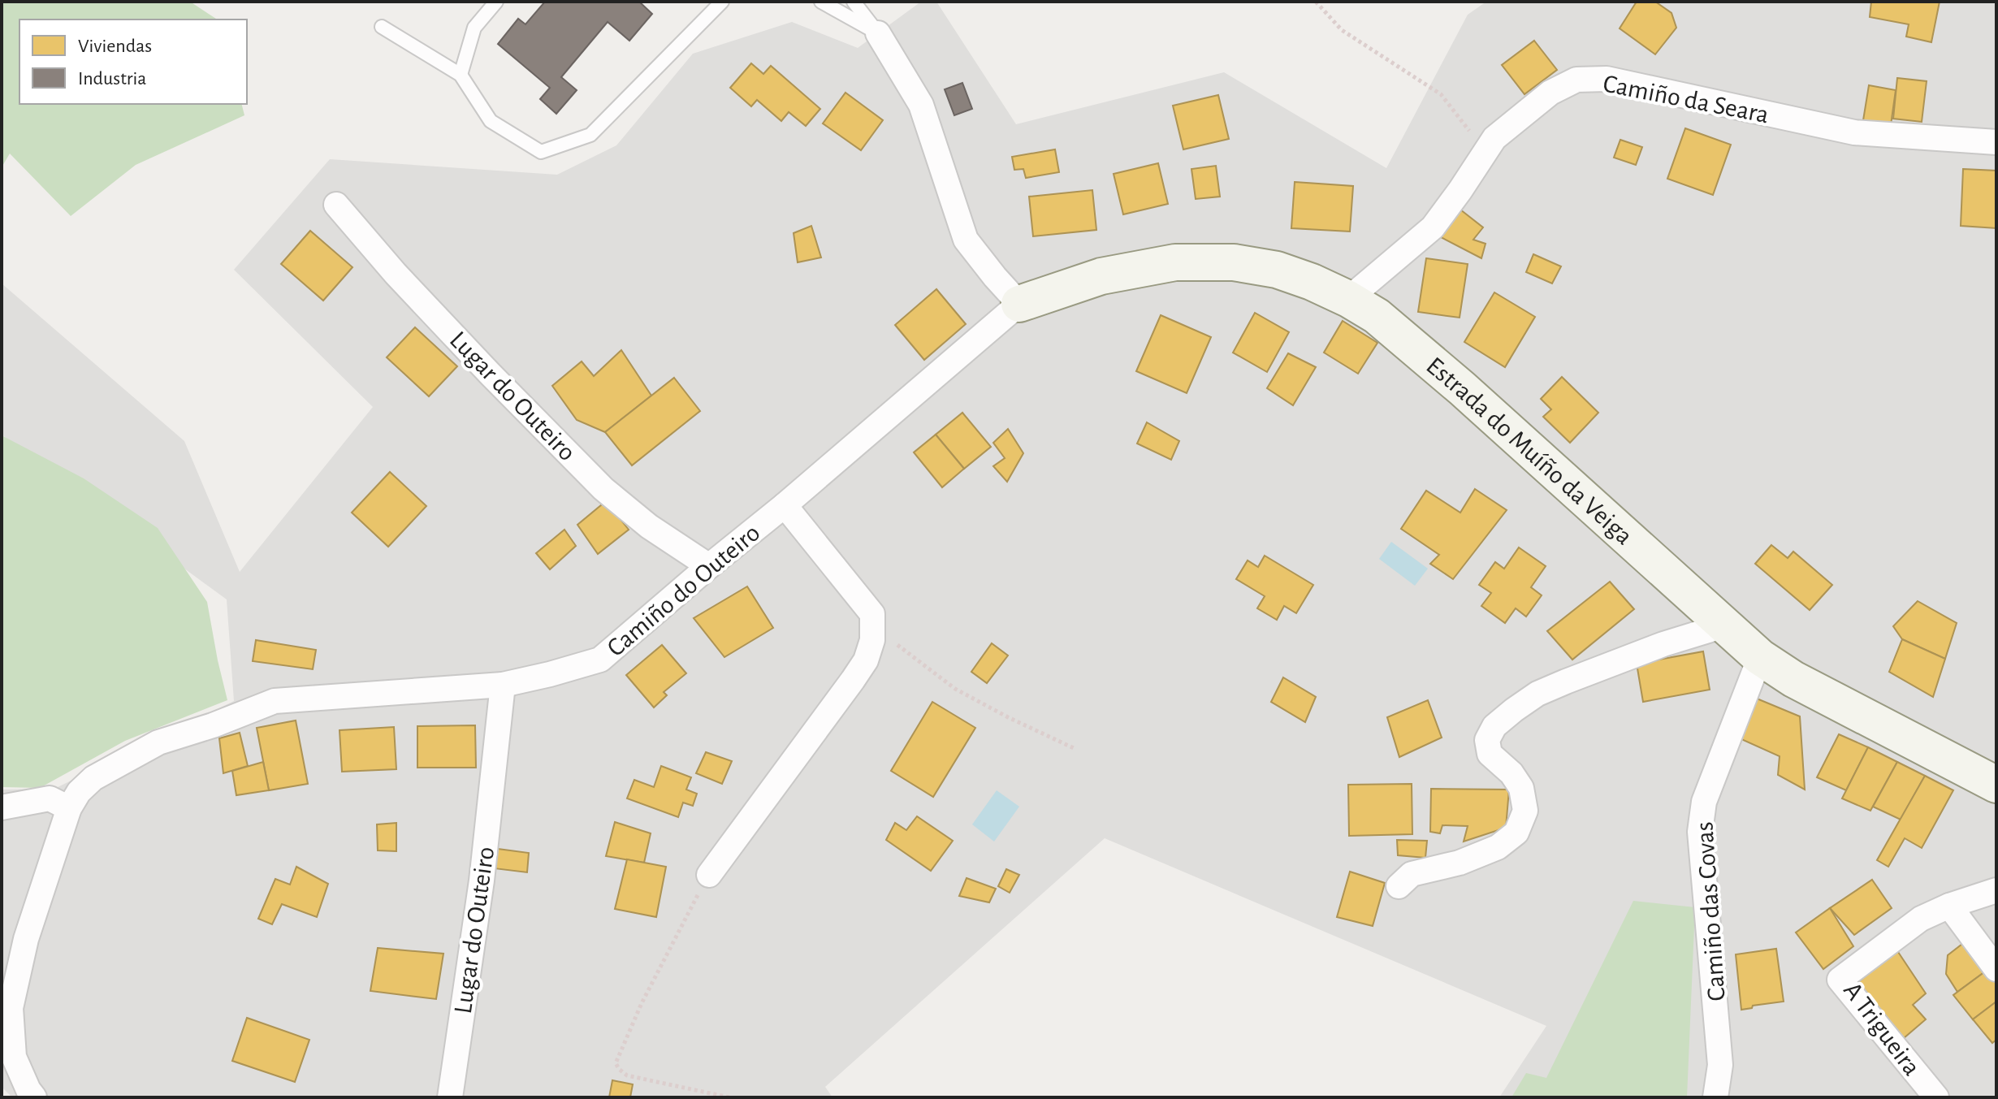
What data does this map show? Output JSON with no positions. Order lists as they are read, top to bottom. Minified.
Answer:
{"streets":{"street":["Camiño da Seara","Lugar do Outeiro","Estrada do Muíño da Veiga","Camiño do Outeiro","Camiño das Covas","A Trigueira"]},"crossings":[["Camiño da Seara","Estrada do Muíño da Veiga"],["Lugar do Outeiro","Camiño do Outeiro"],["Estrada do Muíño da Veiga","Camiño do Outeiro"],["Estrada do Muíño da Veiga","Camiño das Covas"]],"legend":["Viviendas","Industria"]}
